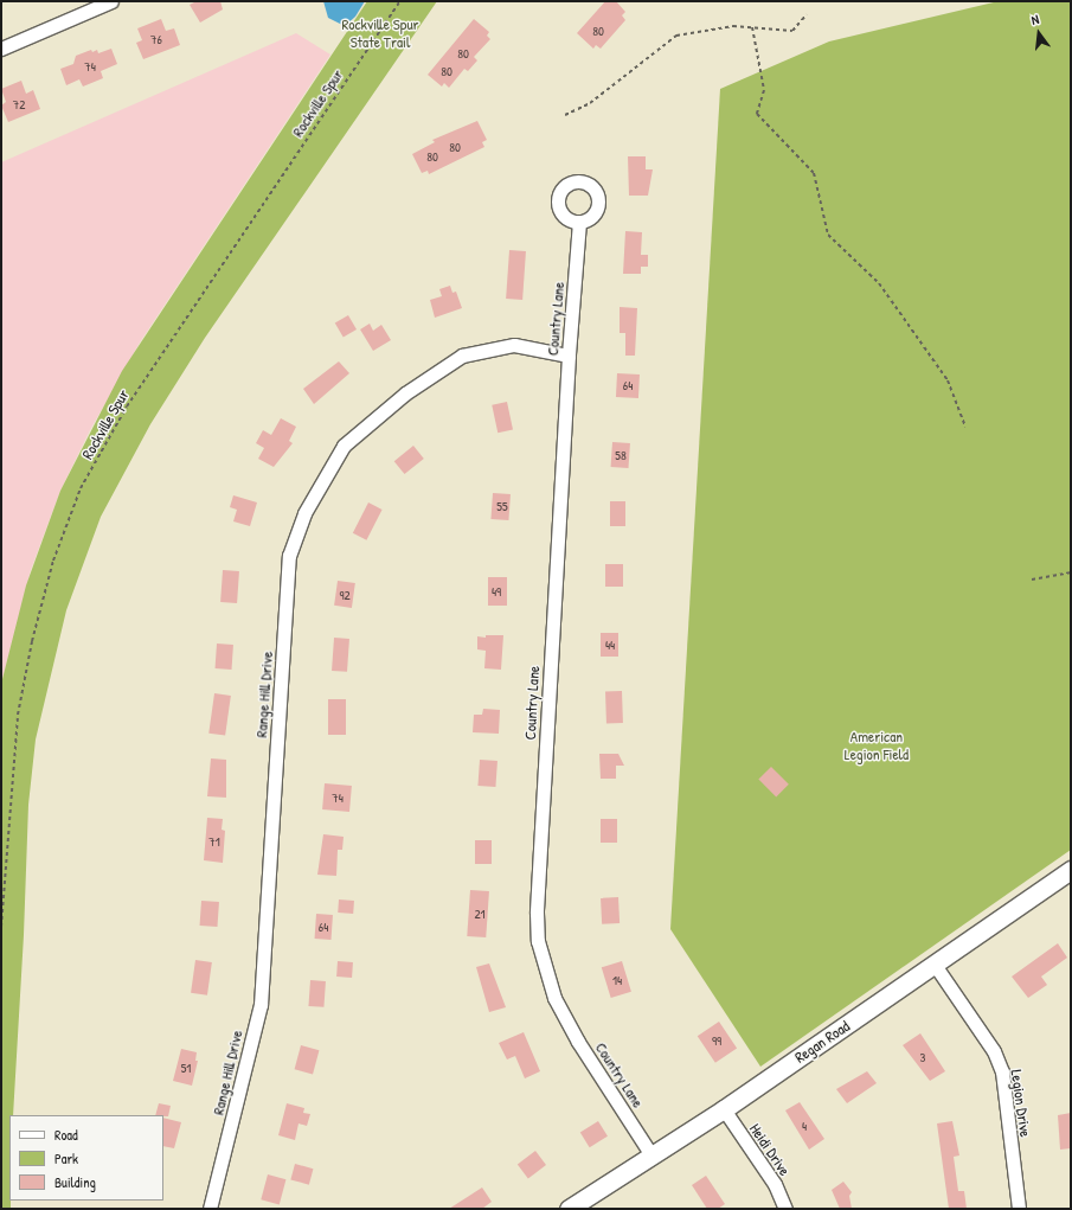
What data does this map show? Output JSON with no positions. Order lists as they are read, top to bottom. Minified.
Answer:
{"streets":{"street":["Country Lane","Range Hill Drive","Regan Road","Legion Drive","Heidi Drive"],"path":["Rockville Spur"]},"crossings":[["Country Lane","Range Hill Drive"],["Country Lane","Regan Road"],["Regan Road","Legion Drive"],["Regan Road","Heidi Drive"]],"parks":["Rockville Spur State Trail","American Legion Field"],"house_numbers":["80","76","80","74","80","72","80","80","64","58","55","49","92","44","74","71","21","64","14","99","3","51","4"],"legend":["Road","Park","Building"],"north":"top"}
